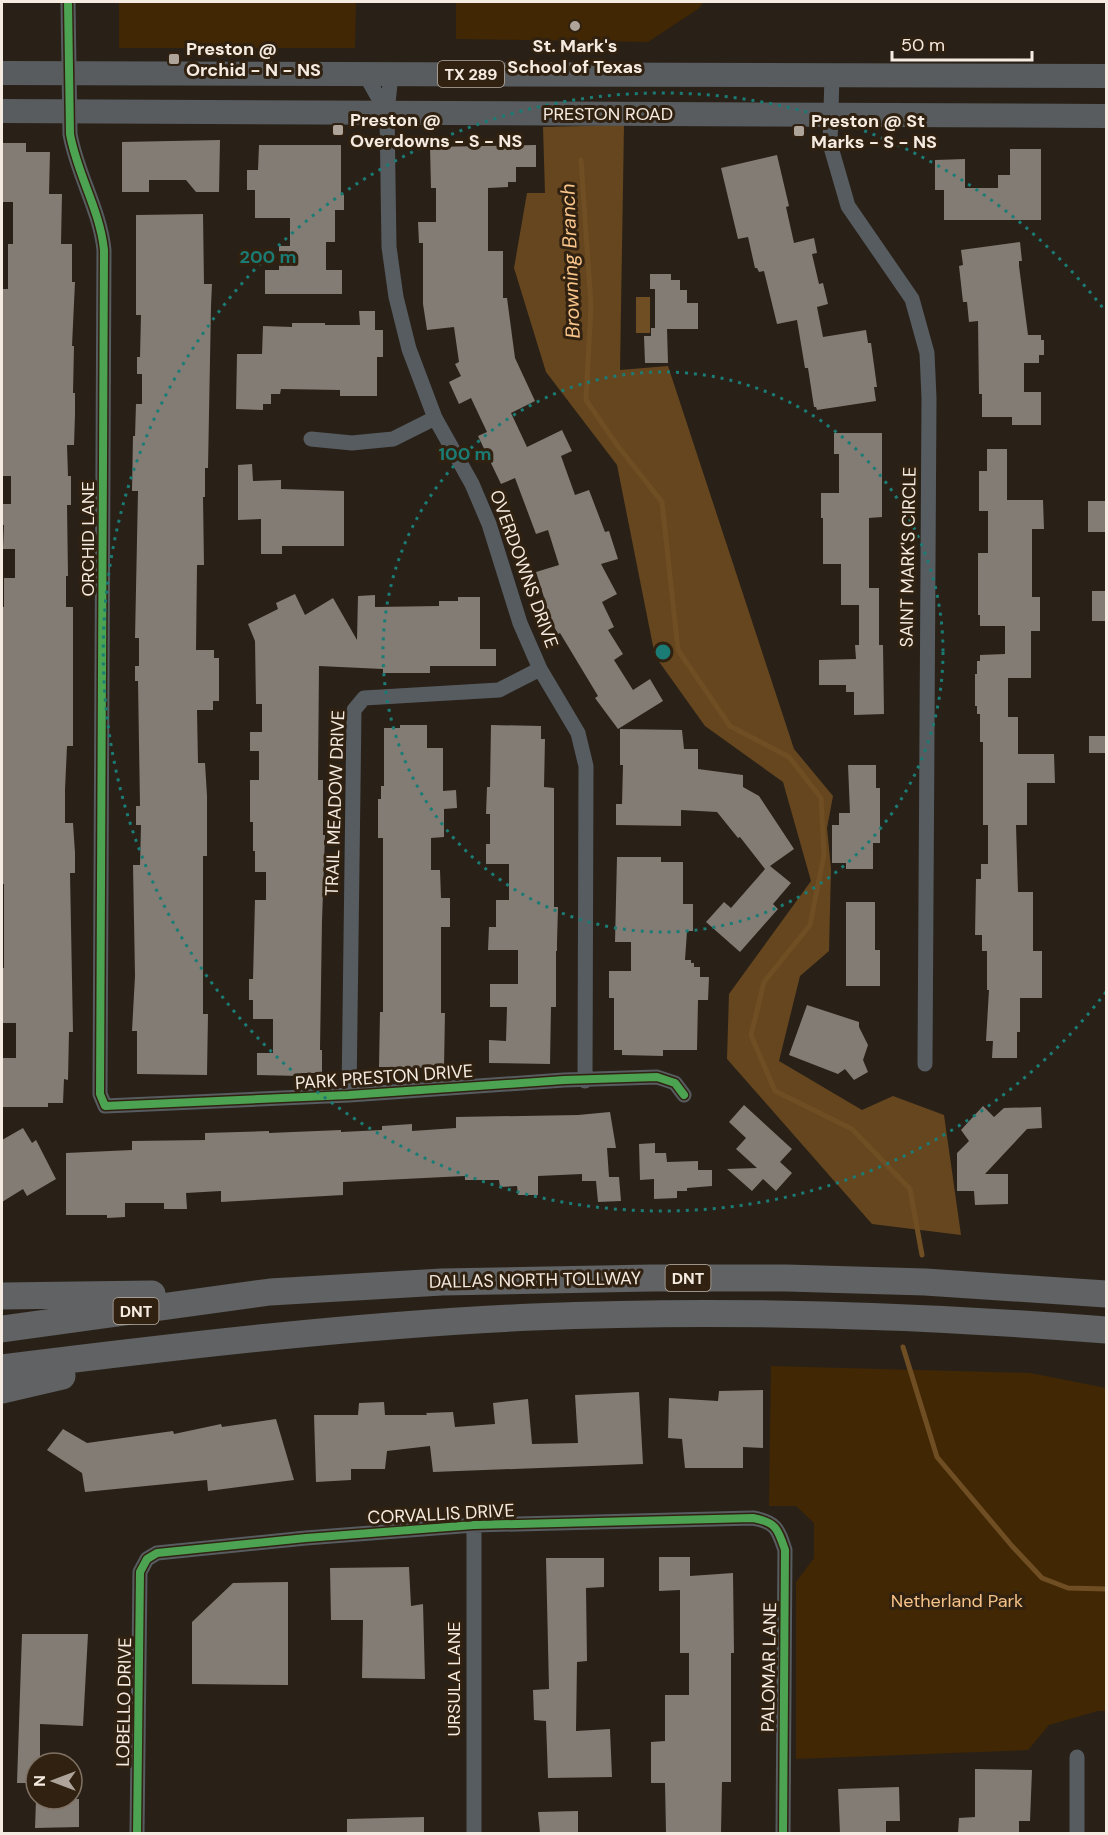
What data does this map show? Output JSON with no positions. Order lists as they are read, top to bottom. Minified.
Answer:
{"streets":{"highway":["DNT","DALLAS NORTH TOLLWAY"],"main road":["TX 289","PRESTON ROAD"],"street":["ORCHID LANE","SAINT MARK'S CIRCLE","OVERDOWNS DRIVE","TRAIL MEADOW DRIVE","PARK PRESTON DRIVE","CORVALLIS DRIVE","PALOMAR LANE","URSULA LANE","LOBELLO DRIVE"]},"crossings":[["TX 289","ORCHID LANE"],["TX 289","SAINT MARK'S CIRCLE"],["TX 289","OVERDOWNS DRIVE"],["PRESTON ROAD","ORCHID LANE"],["PRESTON ROAD","SAINT MARK'S CIRCLE"],["PRESTON ROAD","OVERDOWNS DRIVE"],["ORCHID LANE","PARK PRESTON DRIVE"],["OVERDOWNS DRIVE","TRAIL MEADOW DRIVE"],["OVERDOWNS DRIVE","PARK PRESTON DRIVE"],["TRAIL MEADOW DRIVE","PARK PRESTON DRIVE"],["CORVALLIS DRIVE","PALOMAR LANE"],["CORVALLIS DRIVE","URSULA LANE"],["CORVALLIS DRIVE","LOBELLO DRIVE"]],"water":["Browning Branch"],"parks":["Netherland Park"],"places":{"other":["St. Mark's School of Texas"],"transit":["Preston @ Orchid - N - NS","Preston @ Overdowns - S - NS","Preston @ St Marks - S - NS"]},"scale_bar":"50 m","north":"left","rings":["200 m","100 m"]}
